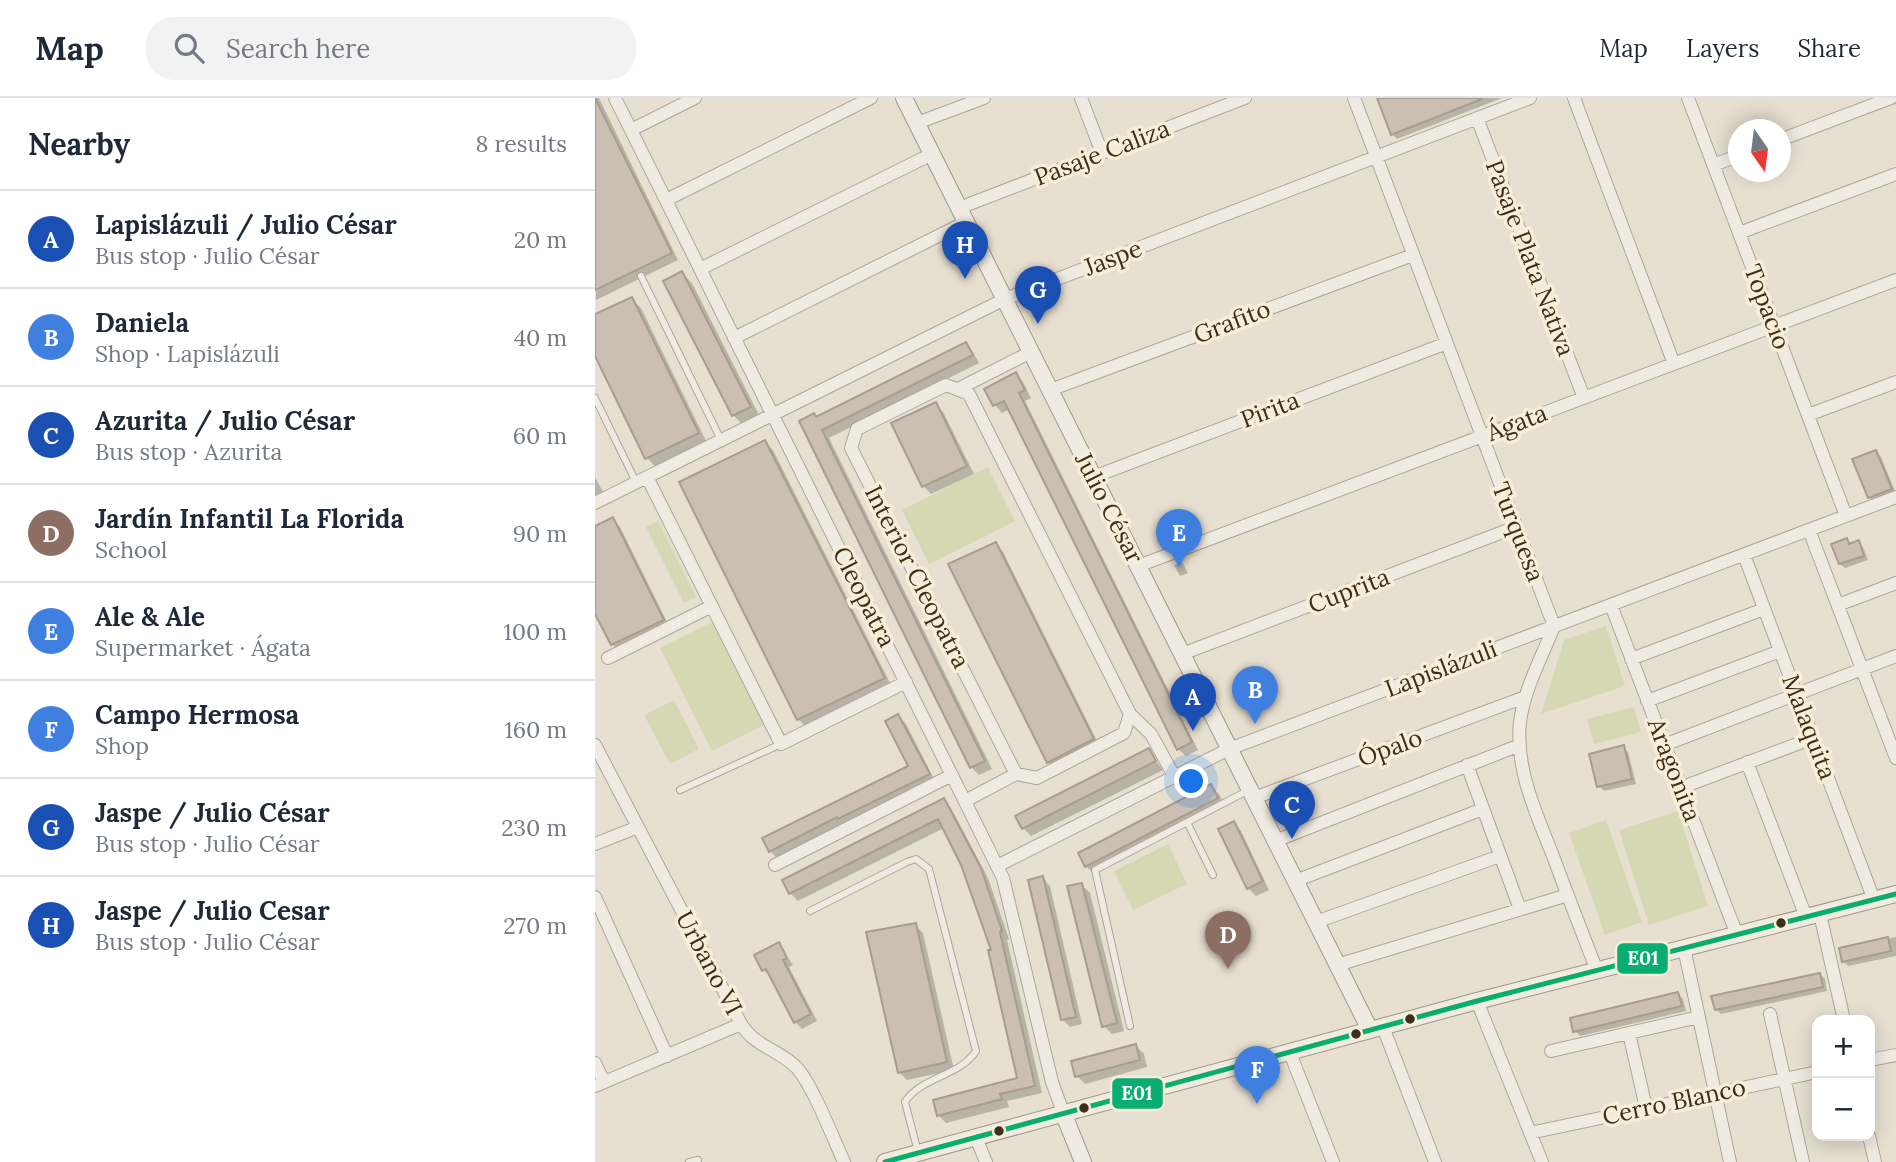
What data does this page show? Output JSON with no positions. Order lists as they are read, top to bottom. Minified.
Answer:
{"streets":{"street":["Pasaje Caliza","Jaspe","Pasaje Plata Nativa","Topacio","Grafito","Pirita","Ágata","Julio César","Turquesa","Interior Cleopatra","Cuprita","Cleopatra","Lapislázuli","Malaquita","Ópalo","Aragonita","Urbano VI","Cerro Blanco"]},"crossings":[["Pasaje Caliza","Julio César"],["Pasaje Caliza","Cleopatra"],["Jaspe","Pasaje Plata Nativa"],["Jaspe","Julio César"],["Jaspe","Turquesa"],["Jaspe","Cleopatra"],["Pasaje Plata Nativa","Ágata"],["Topacio","Ágata"],["Topacio","Lapislázuli"],["Grafito","Julio César"],["Grafito","Turquesa"],["Pirita","Julio César"],["Pirita","Turquesa"],["Ágata","Julio César"],["Ágata","Turquesa"],["Julio César","Interior Cleopatra"],["Julio César","Cuprita"],["Julio César","Lapislázuli"],["Julio César","Ópalo"],["Turquesa","Cuprita"],["Turquesa","Lapislázuli"],["Cleopatra","Lapislázuli"],["Lapislázuli","Malaquita"],["Lapislázuli","Aragonita"]],"lines":["transit line E01"],"north":"bottom","page":{"header":"Map","search":"Search here","nav":["Map","Layers","Share"],"heading":["Nearby","8 results"],"list":[{"mark":"A","name":"Lapislázuli / Julio César","note":"Bus stop · Julio César","value":"20 m"},{"mark":"B","name":"Daniela","note":"Shop · Lapislázuli","value":"40 m"},{"mark":"C","name":"Azurita / Julio César","note":"Bus stop · Azurita","value":"60 m"},{"mark":"D","name":"Jardín Infantil La Florida","note":"School","value":"90 m"},{"mark":"E","name":"Ale & Ale","note":"Supermarket · Ágata","value":"100 m"},{"mark":"F","name":"Campo Hermosa","note":"Shop","value":"160 m"},{"mark":"G","name":"Jaspe / Julio César","note":"Bus stop · Julio César","value":"230 m"},{"mark":"H","name":"Jaspe / Julio Cesar","note":"Bus stop · Julio César","value":"270 m"}],"pins":["H","G","E","B","A","C","D","F"],"map_buttons":["+","−"]}}
